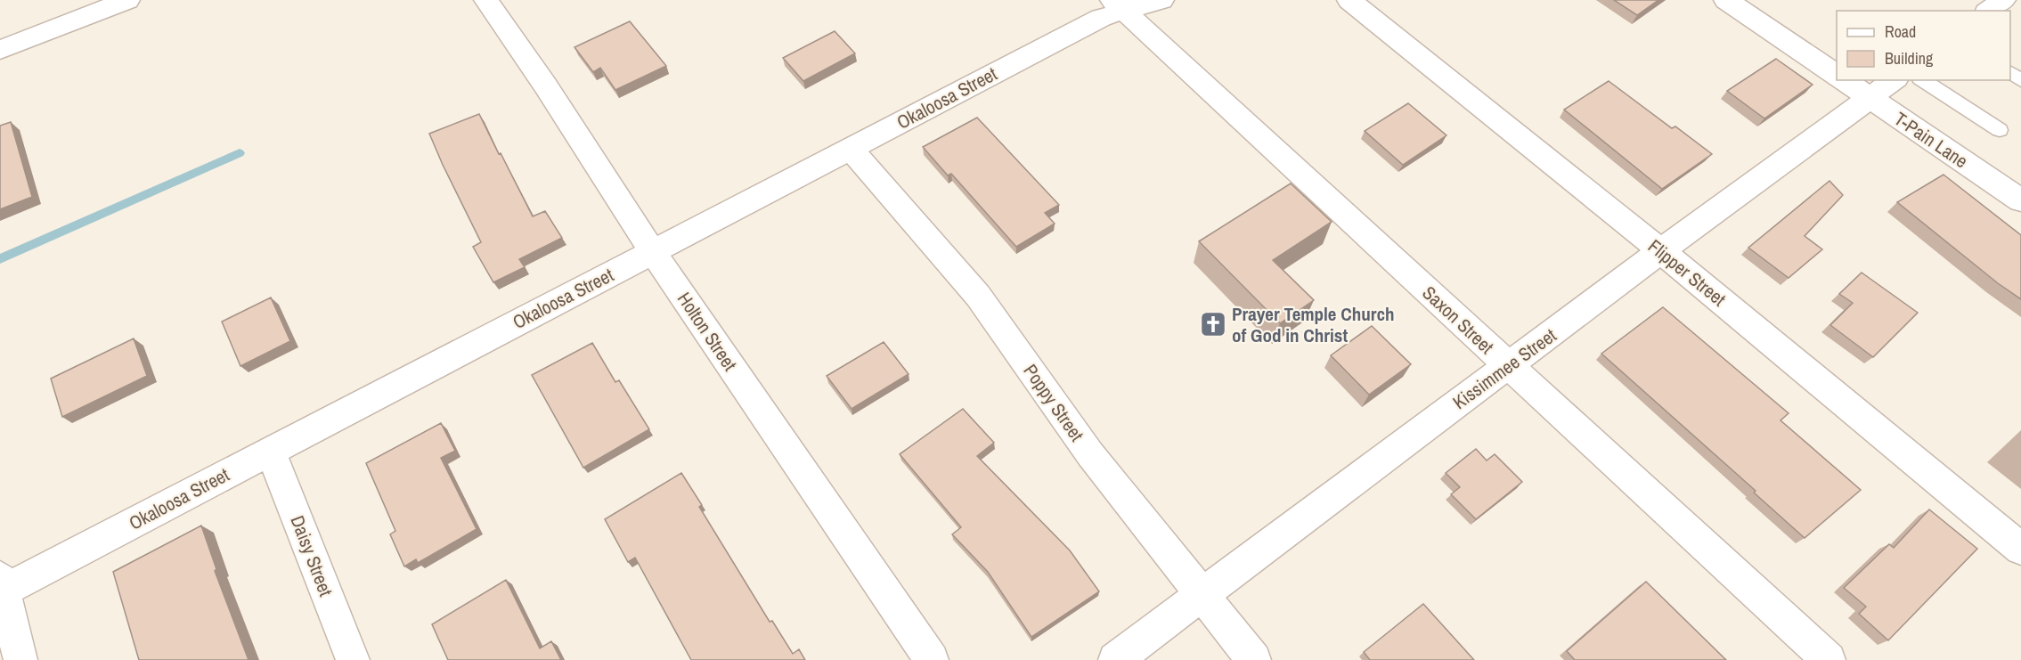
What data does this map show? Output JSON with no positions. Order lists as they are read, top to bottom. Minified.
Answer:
{"streets":{"street":["Okaloosa Street","T-Pain Lane","Flipper Street","Saxon Street","Holton Street","Kissimmee Street","Poppy Street","Daisy Street"]},"crossings":[["Okaloosa Street","Saxon Street"],["Okaloosa Street","Holton Street"],["Okaloosa Street","Poppy Street"],["Okaloosa Street","Daisy Street"],["T-Pain Lane","Kissimmee Street"],["Flipper Street","Kissimmee Street"],["Saxon Street","Kissimmee Street"],["Kissimmee Street","Poppy Street"]],"places":{"church":["Prayer Temple Church of God in Christ"]},"legend":["Road","Building"]}
